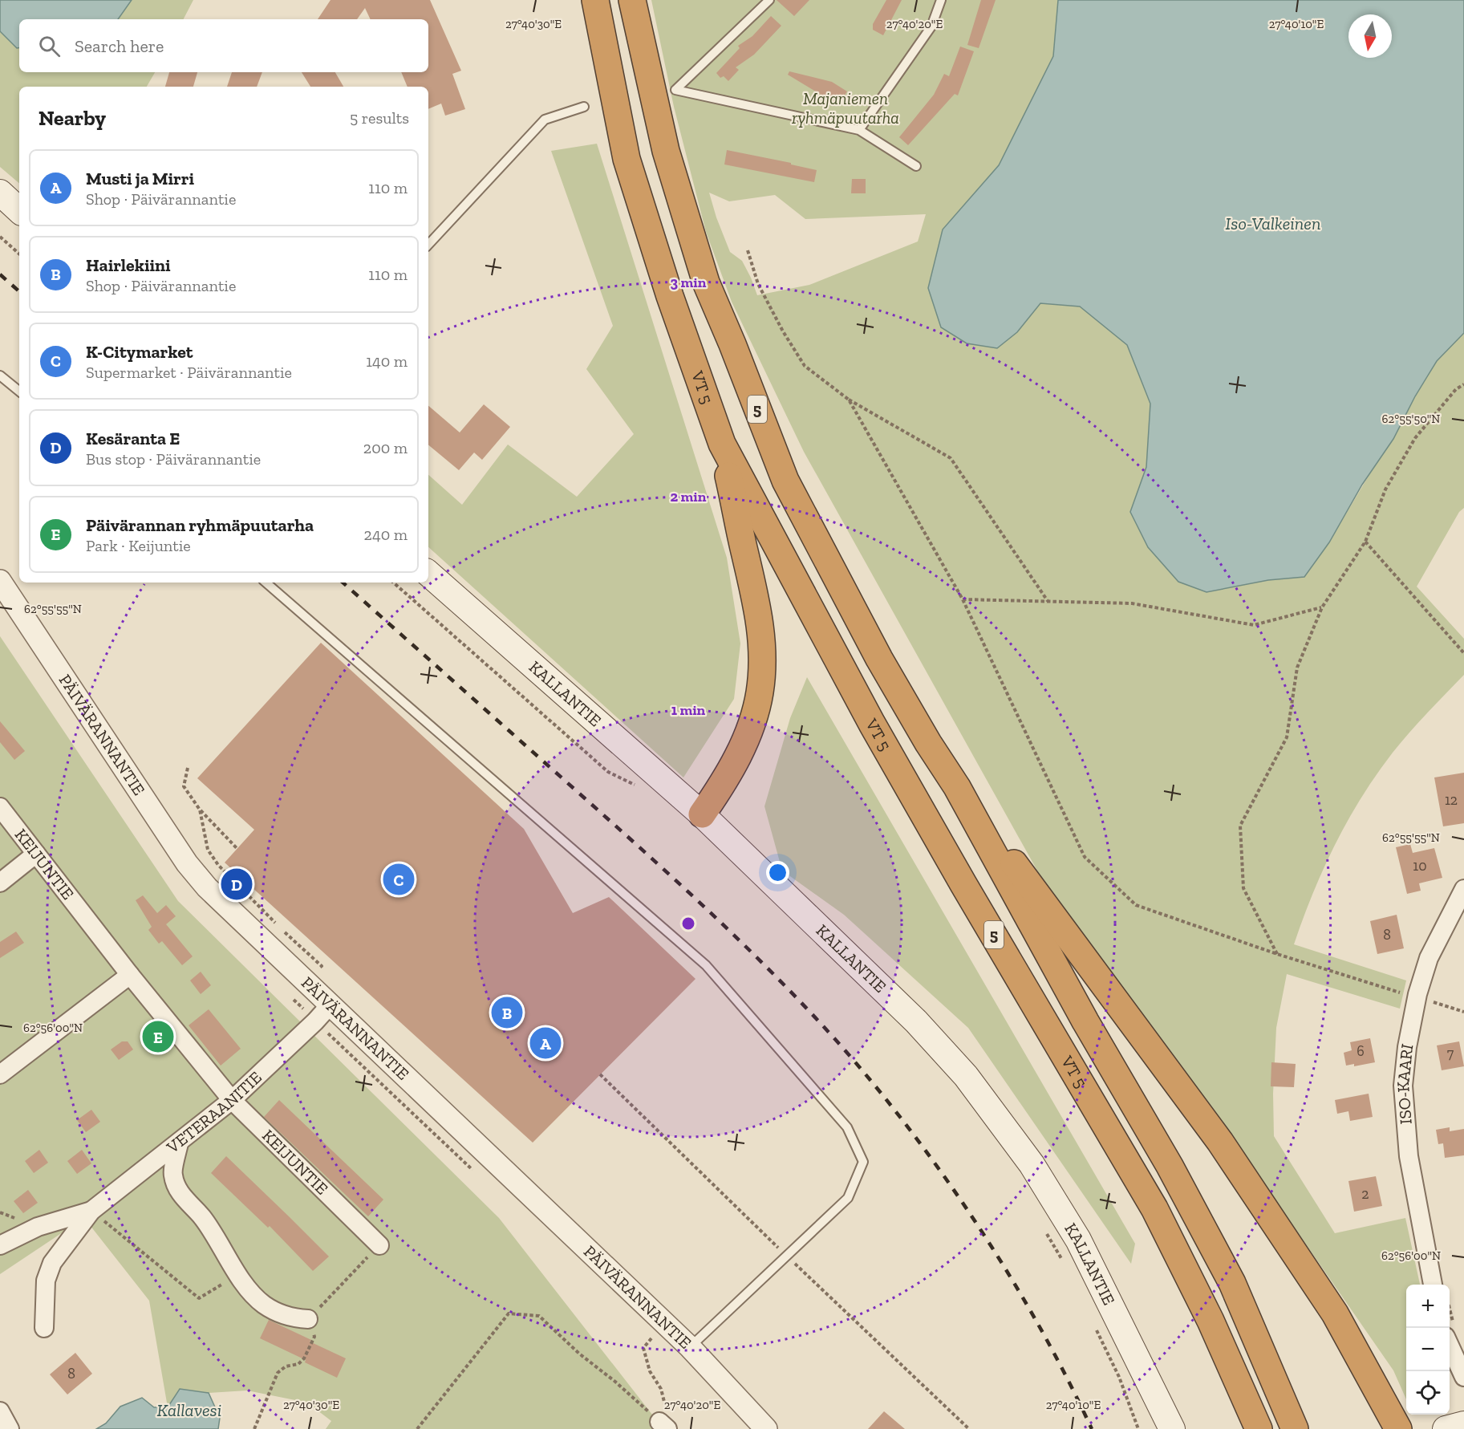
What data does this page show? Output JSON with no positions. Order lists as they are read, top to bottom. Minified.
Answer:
{"streets":{"highway":["VT 5","5"],"main road":["KALLANTIE"],"street":["PÄIVÄRANNANTIE","KEIJUNTIE","ISO-KAARI","VETERAANITIE"]},"crossings":[["PÄIVÄRANNANTIE","VETERAANITIE"],["KEIJUNTIE","VETERAANITIE"]],"water":["Iso-Valkeinen","Kallavesi"],"parks":["Majaniemen ryhmäpuutarha"],"house_numbers":["12","10","8","6","7","2","8"],"north":"bottom","page":{"search":"Search here","heading":["Nearby","5 results"],"list":[{"mark":"A","name":"Musti ja Mirri","note":"Shop · Päivärannantie","value":"110 m"},{"mark":"B","name":"Hairlekiini","note":"Shop · Päivärannantie","value":"110 m"},{"mark":"C","name":"K-Citymarket","note":"Supermarket · Päivärannantie","value":"140 m"},{"mark":"D","name":"Kesäranta E","note":"Bus stop · Päivärannantie","value":"200 m"},{"mark":"E","name":"Päivärannan ryhmäpuutarha","note":"Park · Keijuntie","value":"240 m"}],"pins":["C","D","B","E","A"],"map_buttons":["+","−"]},"coordinates":["27°40'30\"E","27°40'20\"E","27°40'10\"E","62°55'50\"N","62°55'55\"N","62°56'00\"N"],"rings":["3 min","2 min","1 min"]}
